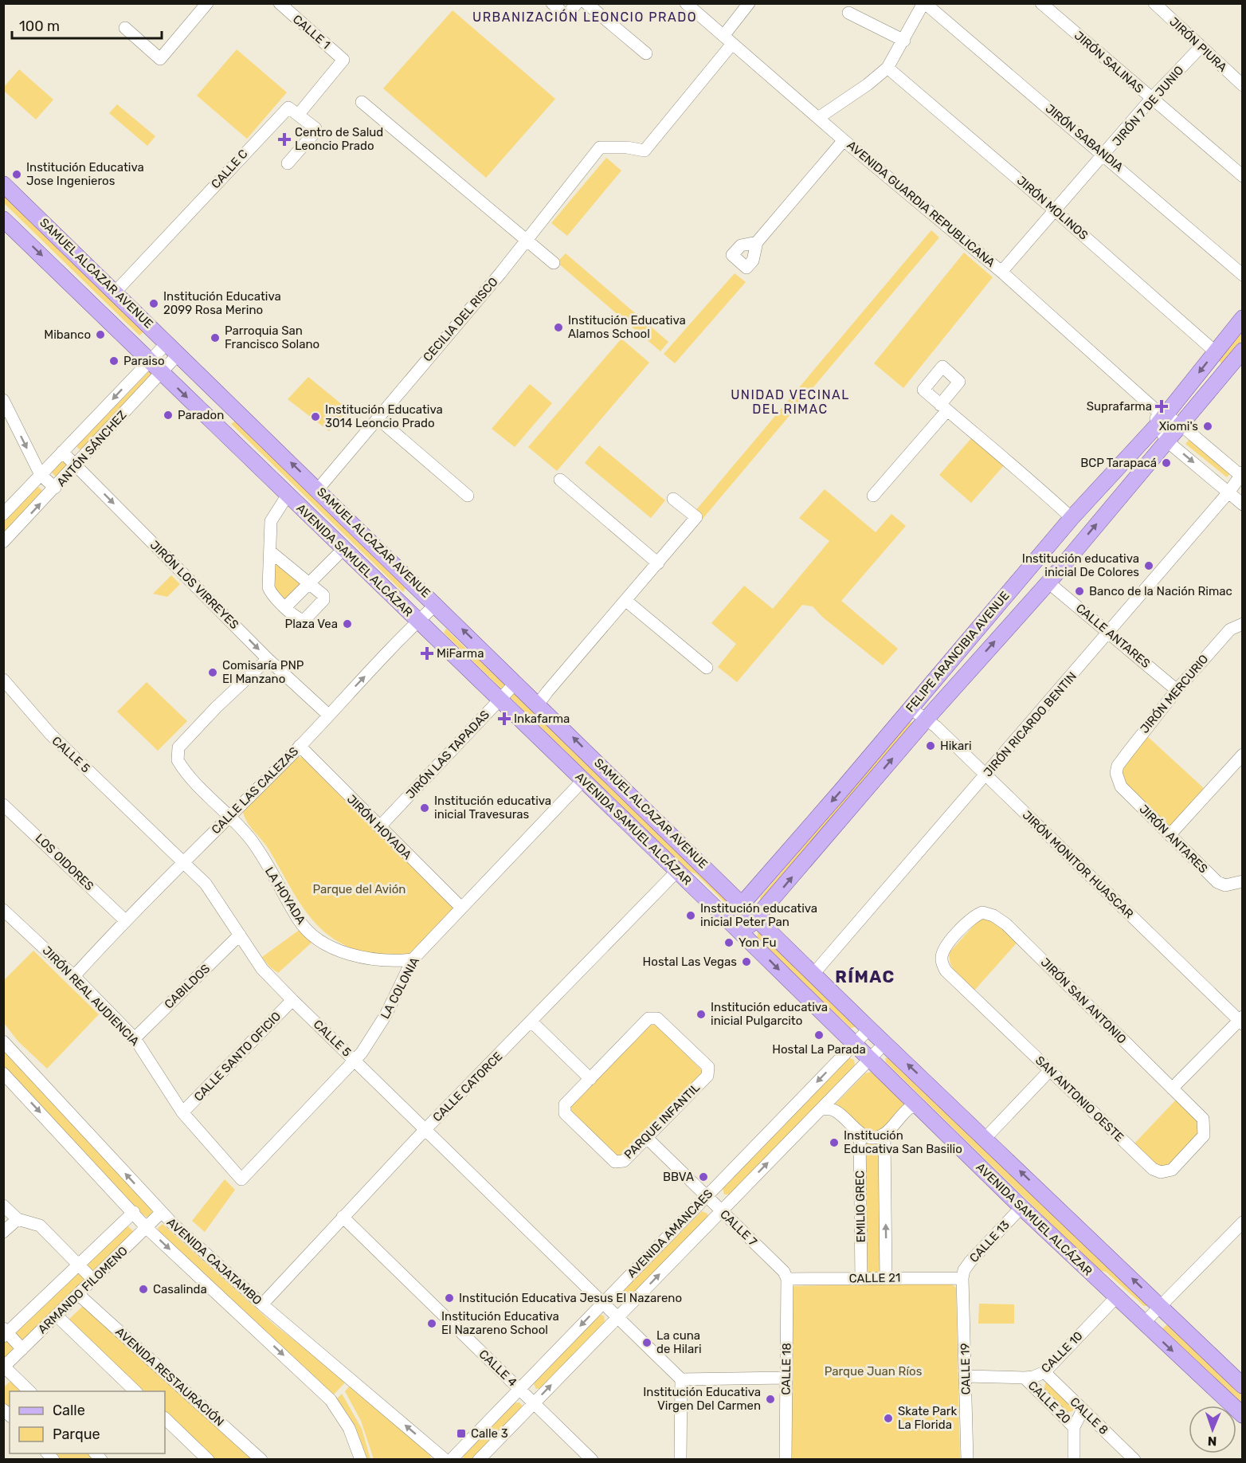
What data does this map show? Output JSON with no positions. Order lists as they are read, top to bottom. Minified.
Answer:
{"streets":{"main road":["SAMUEL ALCAZAR AVENUE","AVENIDA SAMUEL ALCÁZAR","FELIPE ARANCIBIA AVENUE"],"street":["CALLE 1","JIRÓN PIURA","JIRÓN SALINAS","JIRÓN 7 DE JUNIO","JIRÓN SABANDIA","CALLE C","AVENIDA GUARDIA REPUBLICANA","JIRÓN MOLINOS","CECILIA DEL RISCO","ANTÓN SÁNCHEZ","JIRÓN LOS VIRREYES","CALLE ANTARES","JIRÓN MERCURIO","JIRÓN RICARDO BENTIN","CALLE 5","JIRÓN LAS TAPADAS","CALLE LAS CALEZAS","JIRÓN HOYADA","JIRÓN ANTARES","LOS OIDORES","JIRÓN MONITOR HUASCAR","LA HOYADA","CABILDOS","LA COLONIA","JIRÓN REAL AUDIENCIA","JIRÓN SAN ANTONIO","CALLE SANTO OFICIO","CALLE CATORCE","SAN ANTONIO OESTE","PARQUE INFANTIL","EMILIO GREC","CALLE 7","AVENIDA AMANCAES","CALLE 13","AVENIDA CAJATAMBO","CALLE 21","ARMANDO FILOMENO","CALLE 10","CALLE 4","CALLE 18","CALLE 19","AVENIDA RESTAURACIÓN","CALLE 20","CALLE 8"]},"crossings":[["CALLE 1","CALLE C"],["JIRÓN PIURA","JIRÓN 7 DE JUNIO"],["JIRÓN SALINAS","JIRÓN 7 DE JUNIO"],["JIRÓN 7 DE JUNIO","JIRÓN SABANDIA"],["JIRÓN 7 DE JUNIO","AVENIDA GUARDIA REPUBLICANA"],["JIRÓN 7 DE JUNIO","JIRÓN MOLINOS"],["CALLE C","SAMUEL ALCAZAR AVENUE"],["AVENIDA GUARDIA REPUBLICANA","CECILIA DEL RISCO"],["AVENIDA GUARDIA REPUBLICANA","FELIPE ARANCIBIA AVENUE"],["JIRÓN MOLINOS","FELIPE ARANCIBIA AVENUE"],["SAMUEL ALCAZAR AVENUE","CECILIA DEL RISCO"],["SAMUEL ALCAZAR AVENUE","ANTÓN SÁNCHEZ"],["SAMUEL ALCAZAR AVENUE","AVENIDA SAMUEL ALCÁZAR"],["SAMUEL ALCAZAR AVENUE","FELIPE ARANCIBIA AVENUE"],["SAMUEL ALCAZAR AVENUE","JIRÓN LAS TAPADAS"],["SAMUEL ALCAZAR AVENUE","CALLE LAS CALEZAS"],["ANTÓN SÁNCHEZ","AVENIDA SAMUEL ALCÁZAR"],["ANTÓN SÁNCHEZ","JIRÓN LOS VIRREYES"],["AVENIDA SAMUEL ALCÁZAR","FELIPE ARANCIBIA AVENUE"],["AVENIDA SAMUEL ALCÁZAR","JIRÓN RICARDO BENTIN"],["AVENIDA SAMUEL ALCÁZAR","JIRÓN LAS TAPADAS"],["AVENIDA SAMUEL ALCÁZAR","CALLE LAS CALEZAS"],["AVENIDA SAMUEL ALCÁZAR","LA COLONIA"],["AVENIDA SAMUEL ALCÁZAR","CALLE CATORCE"],["AVENIDA SAMUEL ALCÁZAR","AVENIDA AMANCAES"],["AVENIDA SAMUEL ALCÁZAR","CALLE 13"],["AVENIDA SAMUEL ALCÁZAR","CALLE 10"],["JIRÓN LOS VIRREYES","CALLE LAS CALEZAS"],["JIRÓN LOS VIRREYES","LA HOYADA"],["CALLE ANTARES","FELIPE ARANCIBIA AVENUE"],["CALLE ANTARES","JIRÓN MERCURIO"],["CALLE ANTARES","JIRÓN RICARDO BENTIN"],["FELIPE ARANCIBIA AVENUE","JIRÓN MONITOR HUASCAR"],["JIRÓN MERCURIO","JIRÓN ANTARES"],["JIRÓN RICARDO BENTIN","JIRÓN MONITOR HUASCAR"],["CALLE 5","CALLE LAS CALEZAS"],["CALLE 5","CABILDOS"],["CALLE 5","LA COLONIA"],["CALLE 5","CALLE SANTO OFICIO"],["CALLE 5","CALLE CATORCE"],["CALLE 5","AVENIDA AMANCAES"],["JIRÓN LAS TAPADAS","JIRÓN HOYADA"],["CALLE LAS CALEZAS","JIRÓN HOYADA"],["CALLE LAS CALEZAS","LOS OIDORES"],["CALLE LAS CALEZAS","LA HOYADA"],["CALLE LAS CALEZAS","JIRÓN REAL AUDIENCIA"],["JIRÓN HOYADA","LA COLONIA"],["LA HOYADA","LA COLONIA"],["CABILDOS","JIRÓN REAL AUDIENCIA"],["LA COLONIA","JIRÓN REAL AUDIENCIA"],["JIRÓN REAL AUDIENCIA","CALLE SANTO OFICIO"],["JIRÓN SAN ANTONIO","SAN ANTONIO OESTE"],["CALLE CATORCE","AVENIDA CAJATAMBO"],["CALLE CATORCE","CALLE 4"],["PARQUE INFANTIL","CALLE 7"],["EMILIO GREC","CALLE 21"],["CALLE 7","AVENIDA AMANCAES"],["CALLE 7","CALLE 21"],["CALLE 7","CALLE 18"],["AVENIDA AMANCAES","CALLE 4"],["CALLE 13","CALLE 21"],["CALLE 13","CALLE 19"],["AVENIDA CAJATAMBO","ARMANDO FILOMENO"],["CALLE 21","CALLE 18"],["CALLE 21","CALLE 19"],["ARMANDO FILOMENO","AVENIDA RESTAURACIÓN"],["CALLE 10","CALLE 19"],["CALLE 10","CALLE 20"],["CALLE 10","CALLE 8"],["CALLE 20","CALLE 8"]],"one_way":["SAMUEL ALCAZAR AVENUE","JIRÓN LOS VIRREYES"],"districts":["URBANIZACIÓN LEONCIO PRADO","UNIDAD VECINAL DEL RIMAC","RÍMAC"],"parks":["Parque del Avión","Parque Juan Ríos"],"places":{"health":["Centro de Salud Leoncio Prado","Suprafarma","MiFarma","Inkafarma"],"other":["Institución Educativa Jose Ingenieros","Institución Educativa 2099 Rosa Merino","Institución Educativa Alamos School","Mibanco","Parroquia San Francisco Solano","Paraiso","Paradon","Institución Educativa 3014 Leoncio Prado","Xiomi's","BCP Tarapacá","Institución educativa inicial De Colores","Banco de la Nación Rimac","Plaza Vea","Comisaría PNP El Manzano","Hikari","Institución educativa inicial Travesuras","Institución educativa inicial Peter Pan","Yon Fu","Hostal Las Vegas","Institución educativa inicial Pulgarcito","Hostal La Parada","Institución Educativa San Basilio","BBVA","Casalinda","Institución Educativa Jesus El Nazareno","Institución Educativa El Nazareno School","La cuna de Hilari","Institución Educativa Virgen Del Carmen","Skate Park La Florida"],"transit":["Calle 3"]},"legend":["Calle","Parque"],"scale_bar":"100 m","north":"bottom"}
